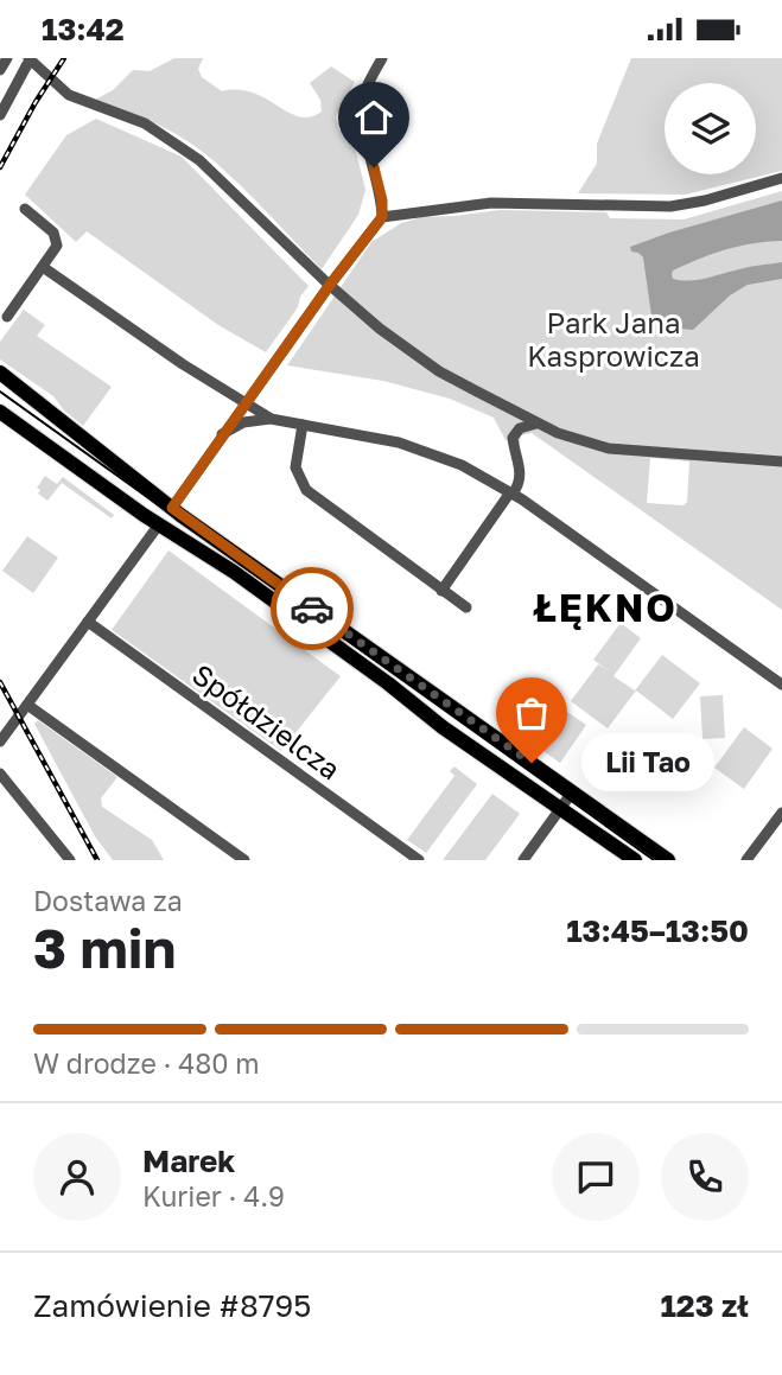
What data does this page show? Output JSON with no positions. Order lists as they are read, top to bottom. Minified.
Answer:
{"streets":{"street":["Spółdzielcza"]},"districts":["ŁĘKNO"],"parks":["Park Jana Kasprowicza"],"places":["Lii Tao"],"page":{"status":"13:42","bubble":"Lii Tao","heading":["3 min","Dostawa za","13:45–13:50"],"panel":["Marek","Kurier · 4.9","Zamówienie #8795","123 zł"],"bar":"W drodze · 480 m"}}
